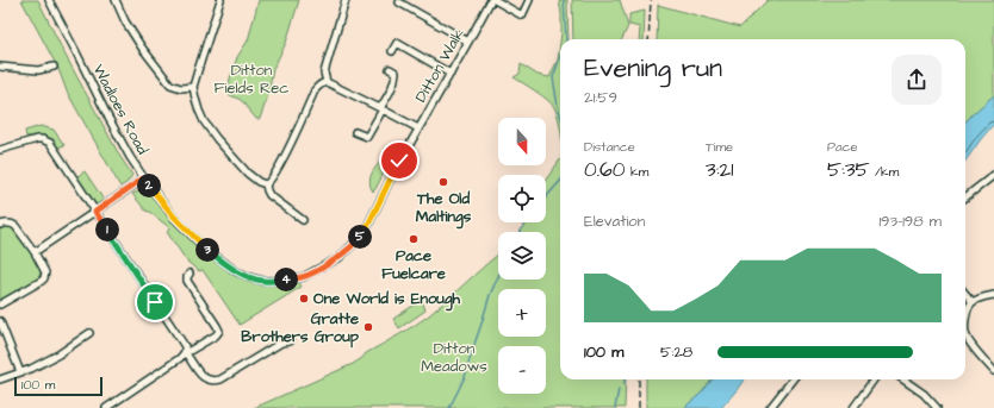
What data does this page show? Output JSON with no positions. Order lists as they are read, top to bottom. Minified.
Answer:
{"streets":{"street":["Ditton Walk","Wadloes Road"]},"crossings":[["Ditton Walk","Wadloes Road"]],"parks":["Ditton Fields Rec","Ditton Meadows"],"places":["The Old Maltings","Pace Fuelcare","One World is Enough","Gratte Brothers Group"],"scale_bar":"100 m","north":"bottom","page":{"heading":["Evening run","21:59"],"map_buttons":["+","−"],"stats":[["Distance","0.60 km"],["Time","3:21"],["Pace","5:35 /km"]],"pins":["2","1","5","3","4"],"chart":["Elevation","193–198 m"],"list":[{"name":"100 m","note":"5:28"}],"scale":"100 m"}}
